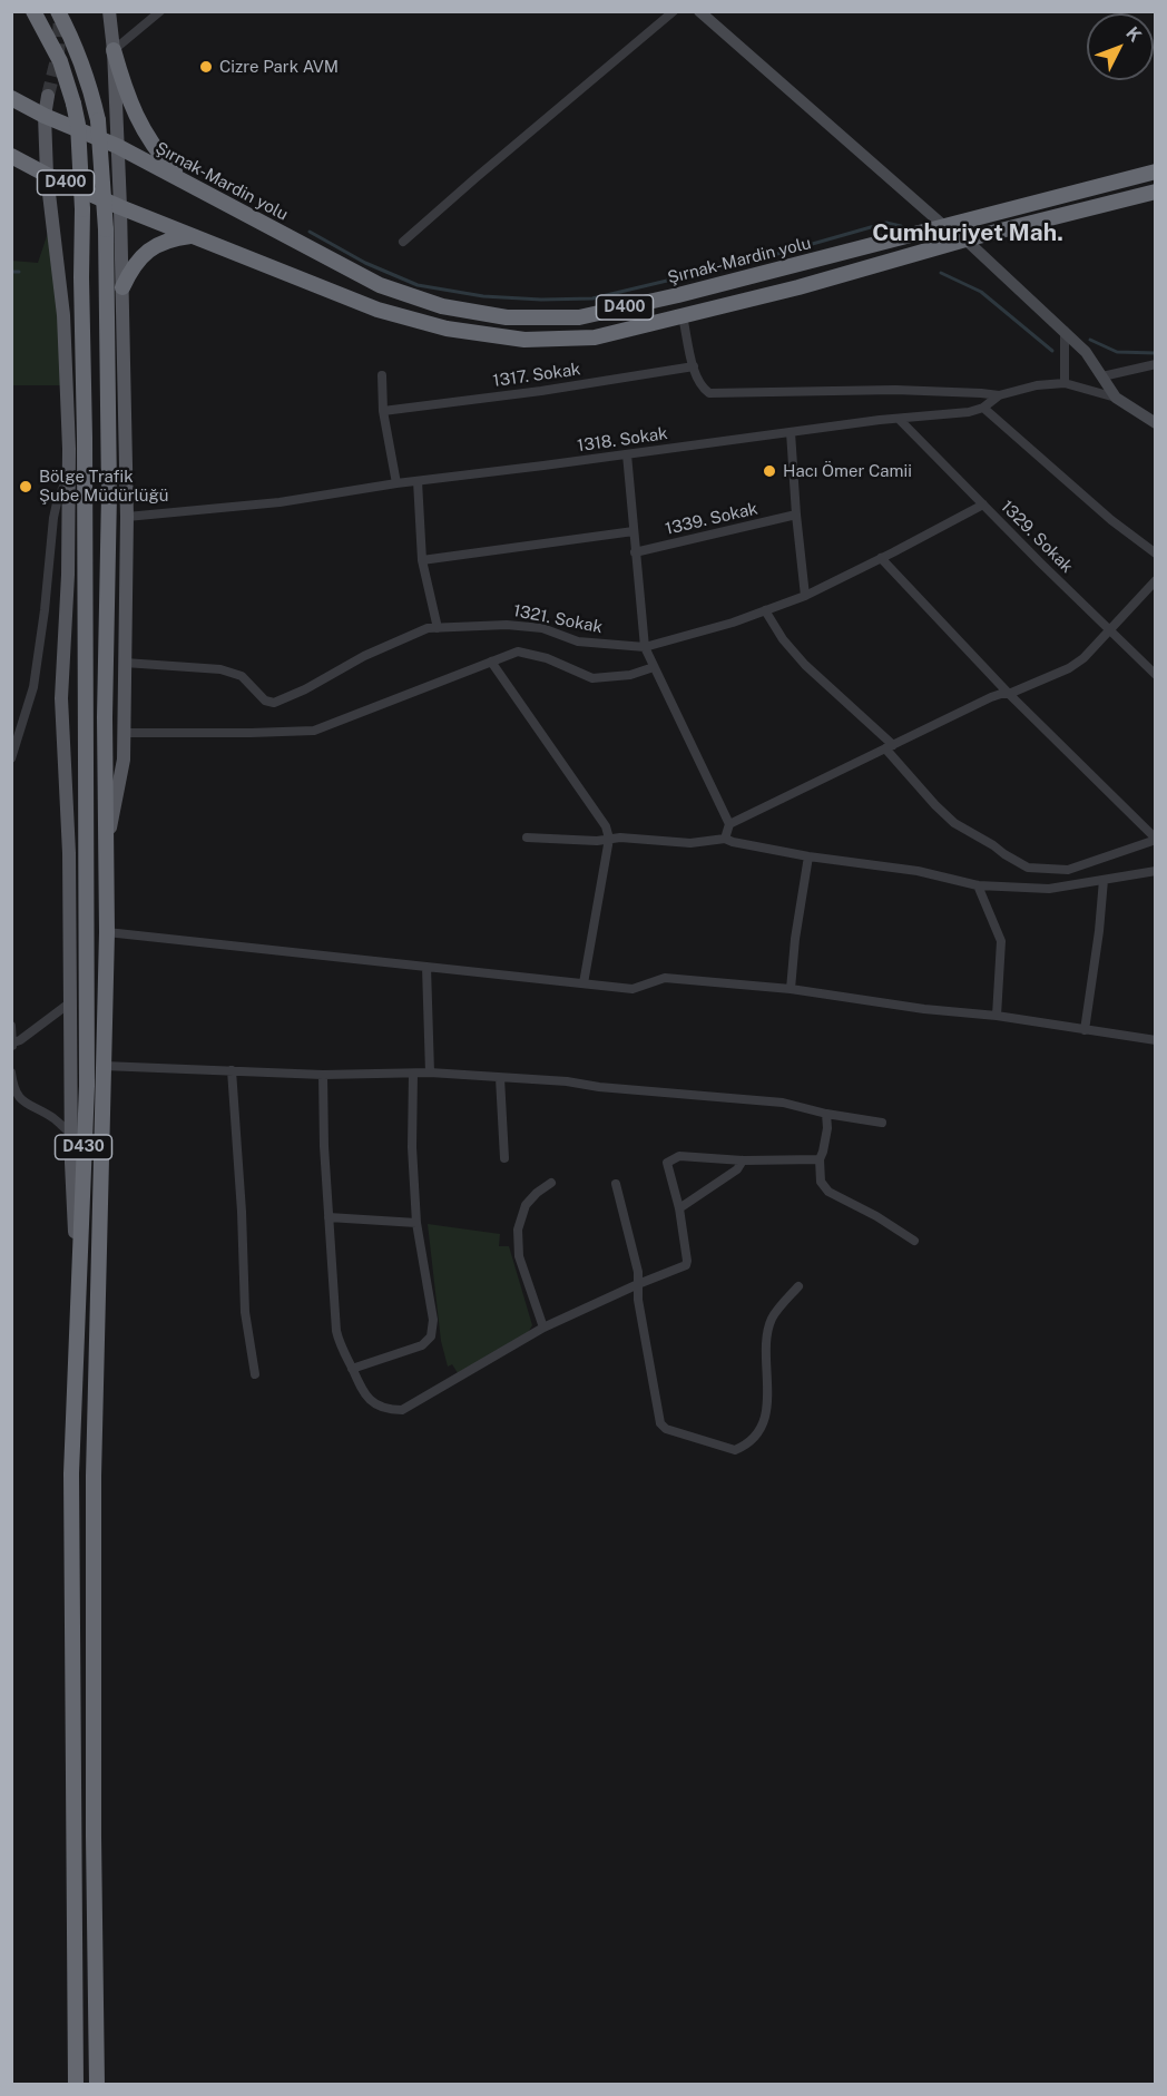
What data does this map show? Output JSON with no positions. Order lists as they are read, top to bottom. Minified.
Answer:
{"streets":{"highway":["Şırnak-Mardin yolu","D400","D430"],"street":["1317. Sokak","1318. Sokak","1339. Sokak","1329. Sokak","1321. Sokak"]},"crossings":[["1318. Sokak","1329. Sokak"],["1329. Sokak","1321. Sokak"]],"districts":["Cumhuriyet Mah."],"places":["Cizre Park AVM","Hacı Ömer Camii","Bölge Trafik Şube Müdürlüğü"],"north":"top right"}
